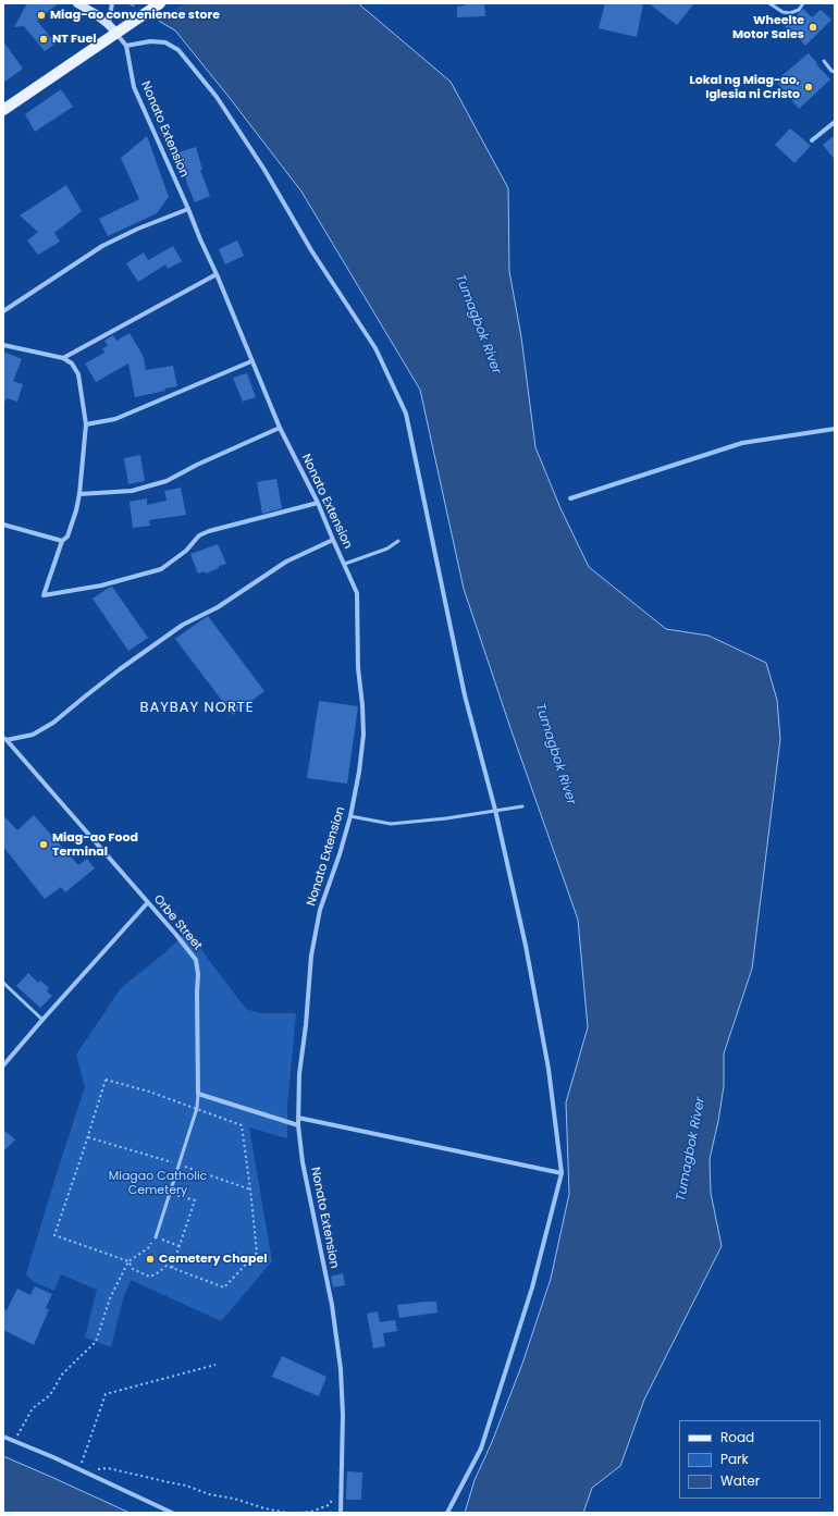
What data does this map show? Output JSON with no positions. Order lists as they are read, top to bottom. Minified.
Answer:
{"streets":{"street":["Nonato Extension","Orbe Street"]},"districts":["BAYBAY NORTE"],"water":["Tumagbok River"],"parks":["Miagao Catholic Cemetery"],"places":["Miag-ao convenience store","Wheelte Motor Sales","NT Fuel","Lokal ng Miag-ao, Iglesia ni Cristo","Miag-ao Food Terminal","Cemetery Chapel"],"legend":["Road","Park","Water"]}
